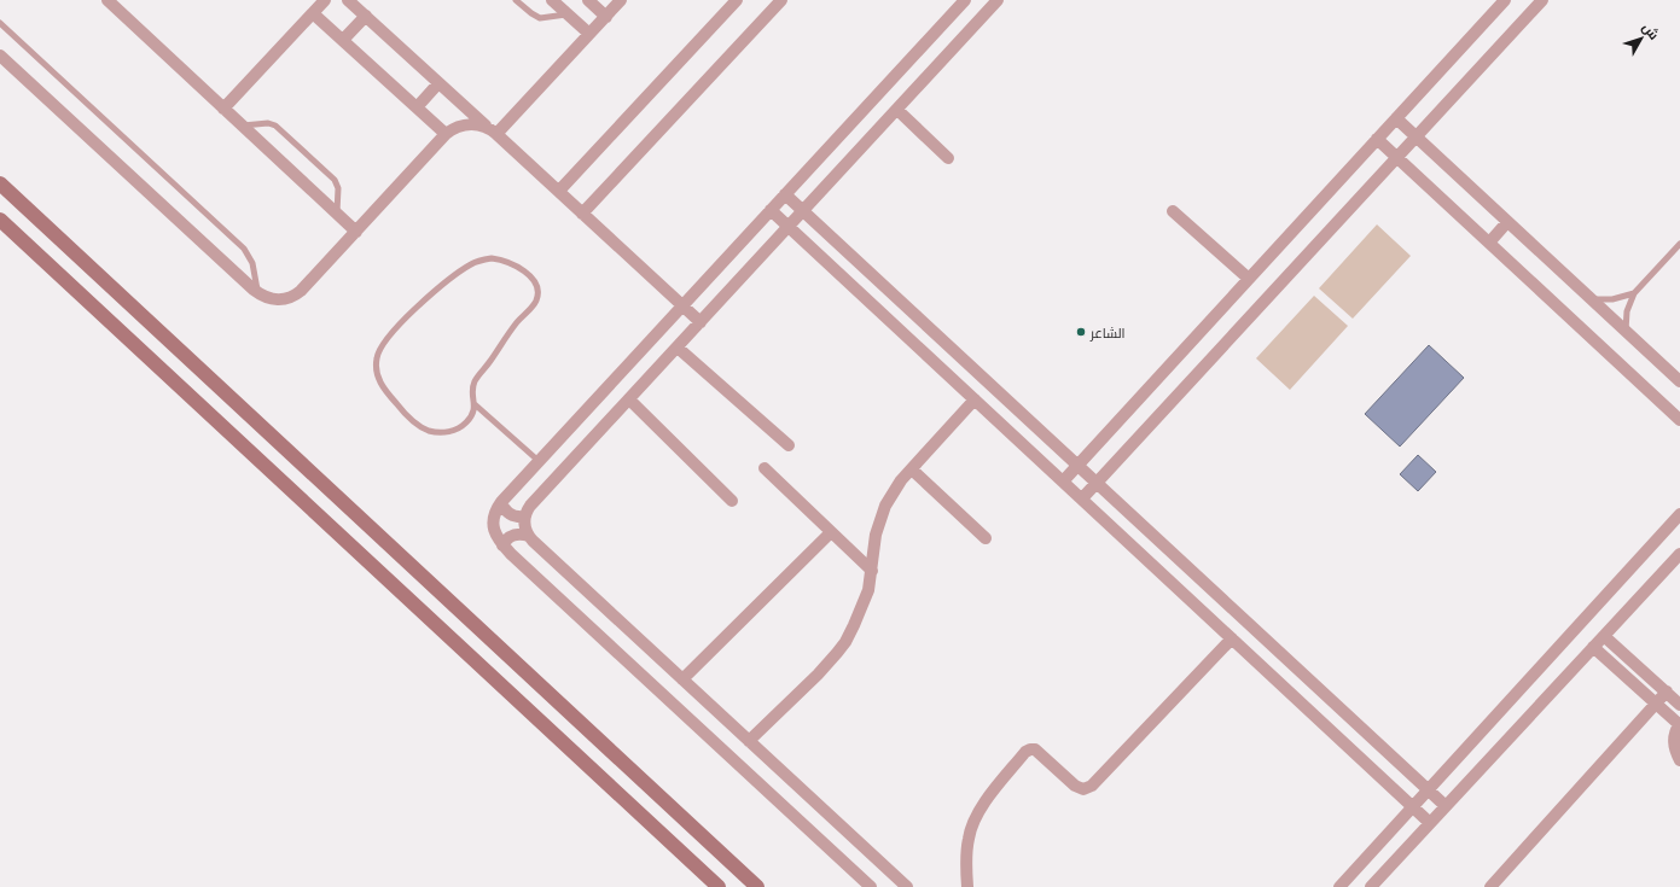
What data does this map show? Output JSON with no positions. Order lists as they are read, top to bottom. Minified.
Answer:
{"places":["الشاعر"],"north":"top right"}
